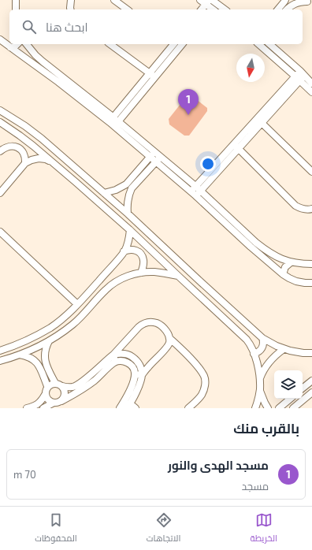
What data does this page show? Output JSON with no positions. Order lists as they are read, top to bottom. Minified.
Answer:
{"north":"bottom","page":{"search":"ابحث هنا","pins":"1","heading":"بالقرب منك","list":[{"mark":"1","name":"مسجد الهدى والنور","note":"مسجد","value":"70 m"}],"nav":["الخريطة","الاتجاهات","المحفوظات"]}}
